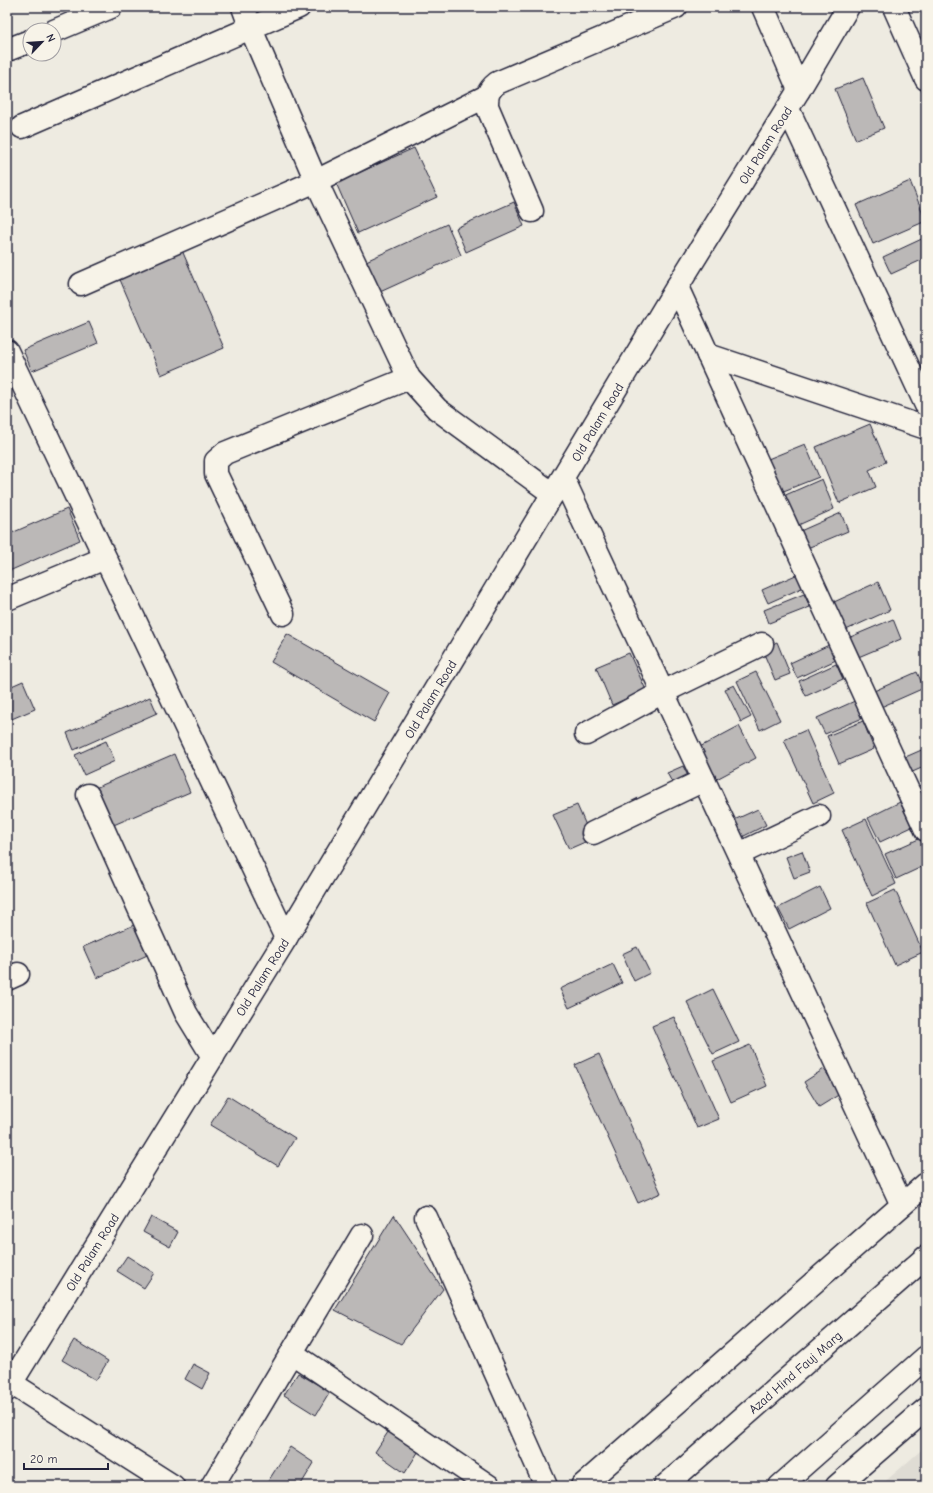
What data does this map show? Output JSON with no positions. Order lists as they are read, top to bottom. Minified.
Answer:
{"streets":{"street":["Old Palam Road","Azad Hind Fauj Marg"]},"scale_bar":"20 m","north":"top right"}
